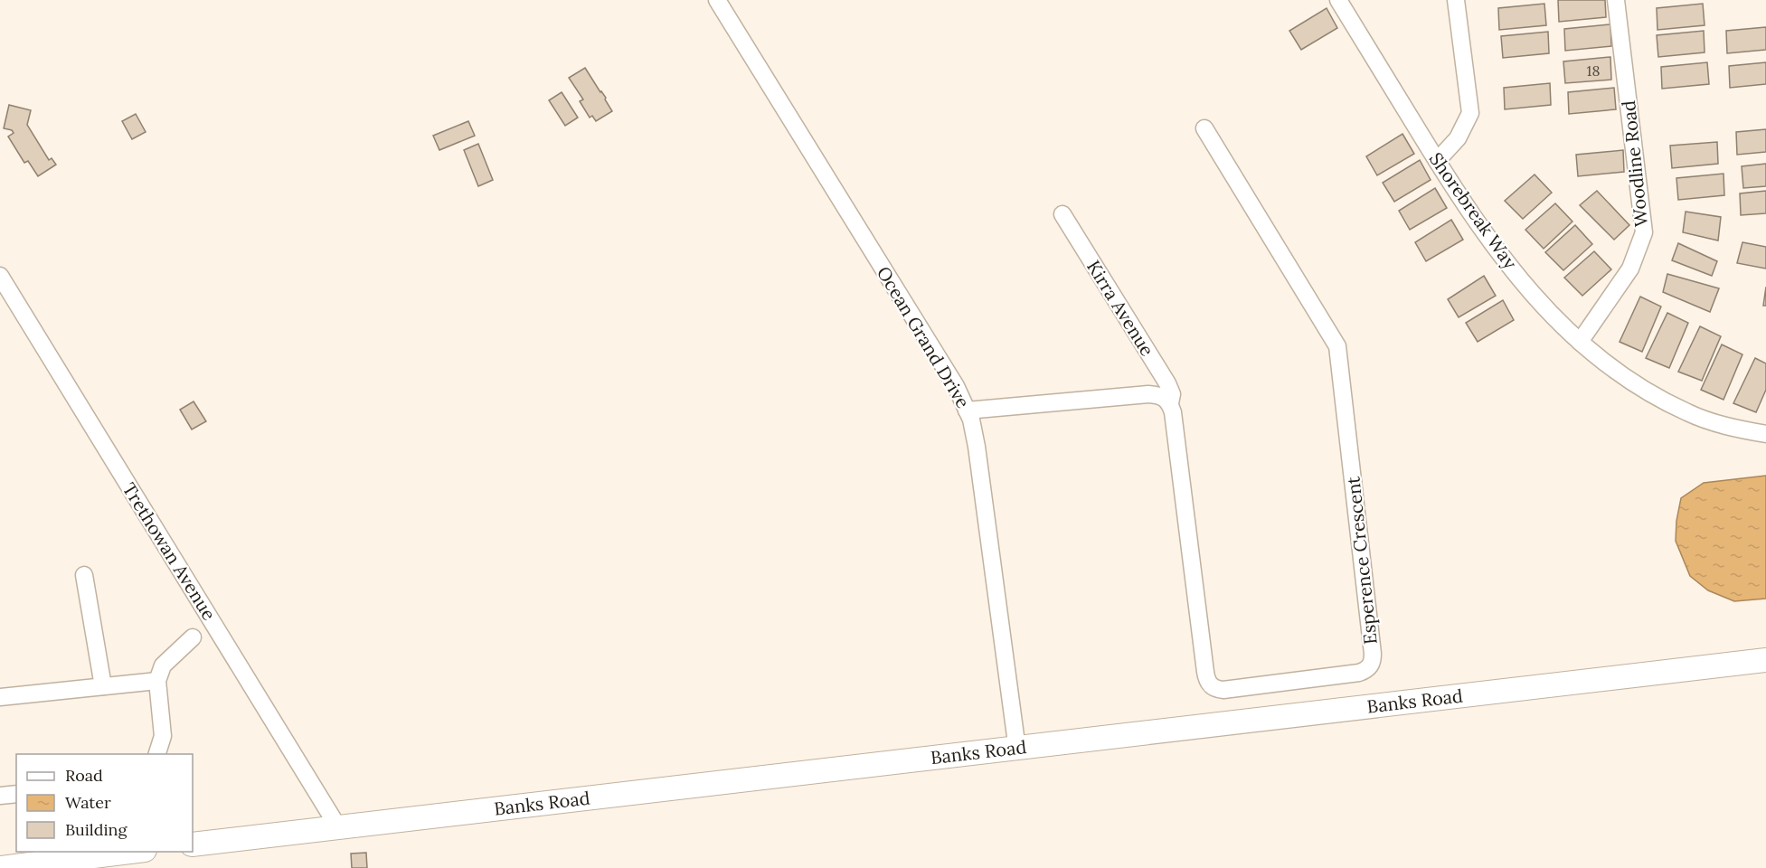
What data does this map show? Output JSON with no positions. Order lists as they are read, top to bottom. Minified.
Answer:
{"streets":{"street":["Woodline Road","Shorebreak Way","Kirra Avenue","Ocean Grand Drive","Trethowan Avenue","Esperence Crescent","Banks Road"]},"crossings":[["Woodline Road","Shorebreak Way"],["Kirra Avenue","Esperence Crescent"],["Ocean Grand Drive","Banks Road"],["Trethowan Avenue","Banks Road"]],"house_numbers":["18"],"legend":["Road","Water","Building"]}
